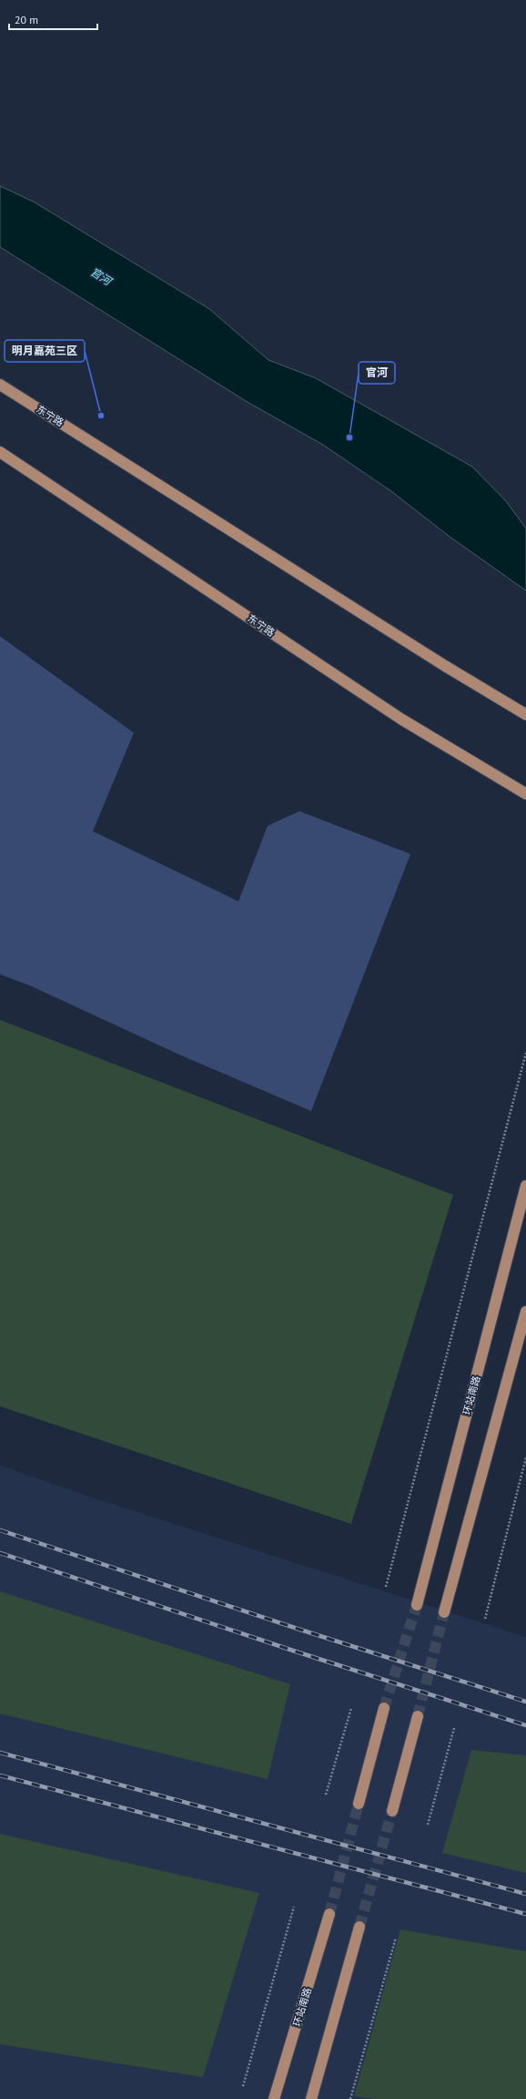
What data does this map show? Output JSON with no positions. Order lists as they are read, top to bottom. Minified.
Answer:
{"streets":{"main road":["东宁路","环站南路"]},"water":["官河"],"places":["明月嘉苑三区","官河"],"scale_bar":"20 m"}
